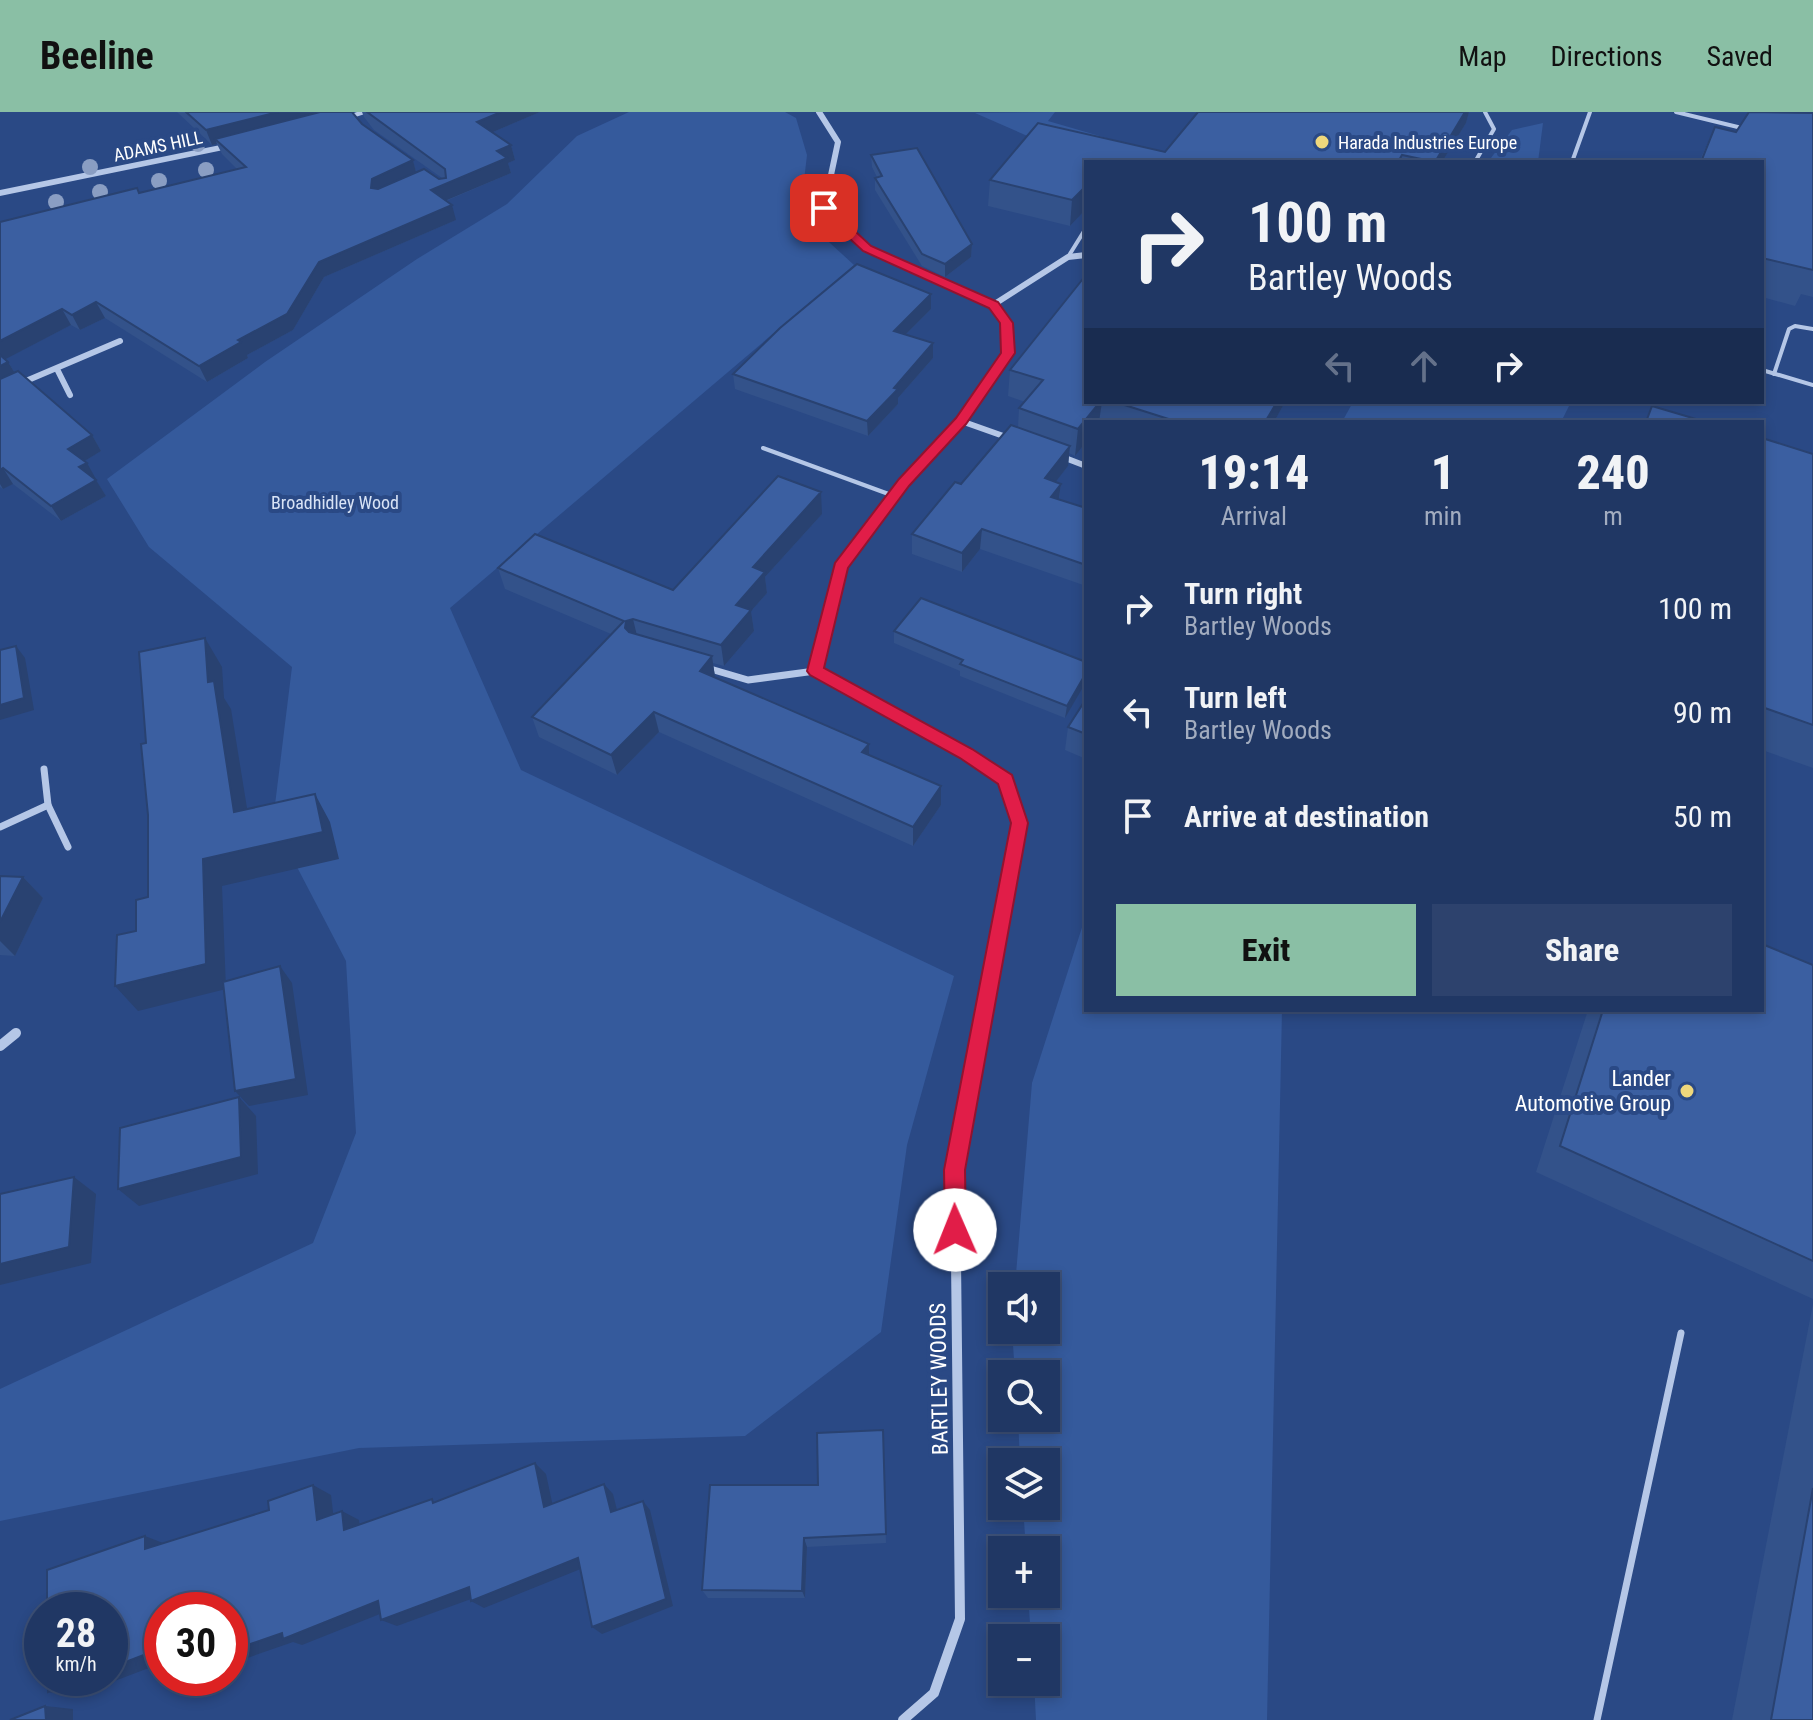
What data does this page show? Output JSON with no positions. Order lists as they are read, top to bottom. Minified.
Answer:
{"streets":{"street":["ADAMS HILL","BARTLEY WOODS"]},"parks":["Broadhidley Wood"],"places":["Harada Industries Europe","Lander Automotive Group"],"page":{"header":"Beeline","nav":["Map","Directions","Saved"],"turn":["100 m","Bartley Woods"],"eta":["19:14","Arrival","1","min","240","m"],"list":[{"name":"Turn right","note":"Bartley Woods","value":"100 m"},{"name":"Turn left","note":"Bartley Woods","value":"90 m"},{"name":"Arrive at destination","value":"50 m"}],"buttons":["Exit","Share"],"map_buttons":["+","−"],"speed":"28 km/h","limit":"30"}}
